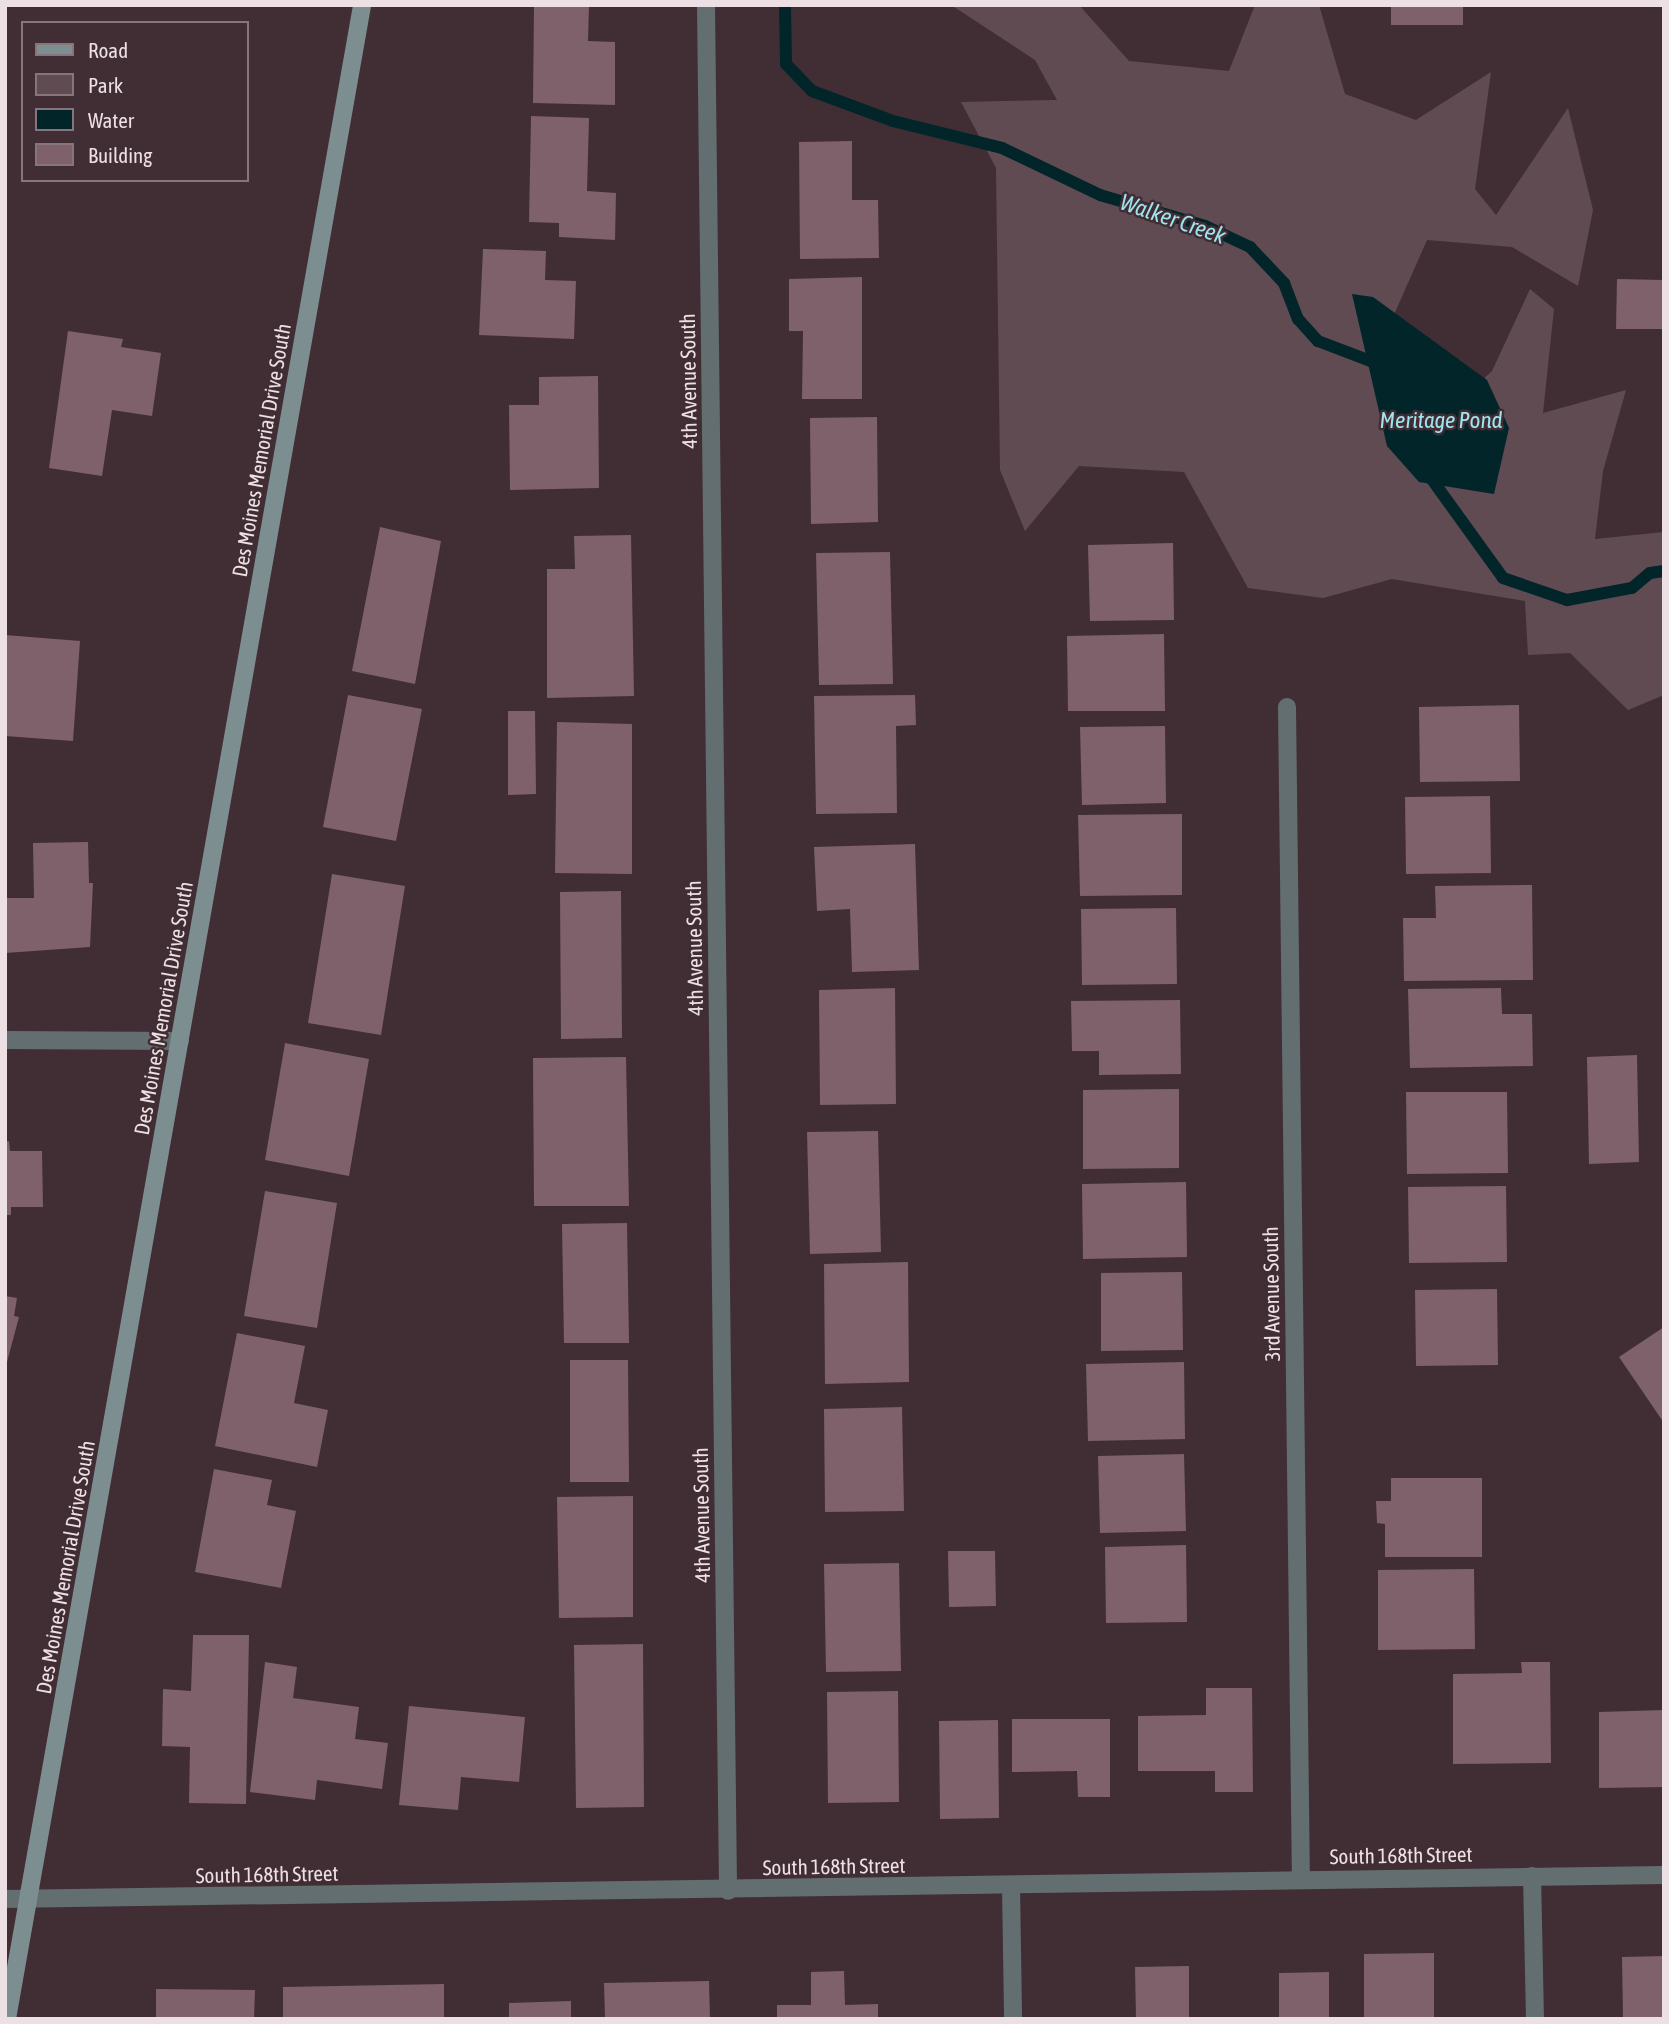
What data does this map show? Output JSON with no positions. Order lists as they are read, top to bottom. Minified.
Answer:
{"streets":{"main road":["Des Moines Memorial Drive South"],"street":["4th Avenue South","3rd Avenue South","South 168th Street"]},"crossings":[["4th Avenue South","South 168th Street"],["Des Moines Memorial Drive South","South 168th Street"],["3rd Avenue South","South 168th Street"]],"water":["Walker Creek","Meritage Pond"],"legend":["Road","Park","Water","Building"]}
